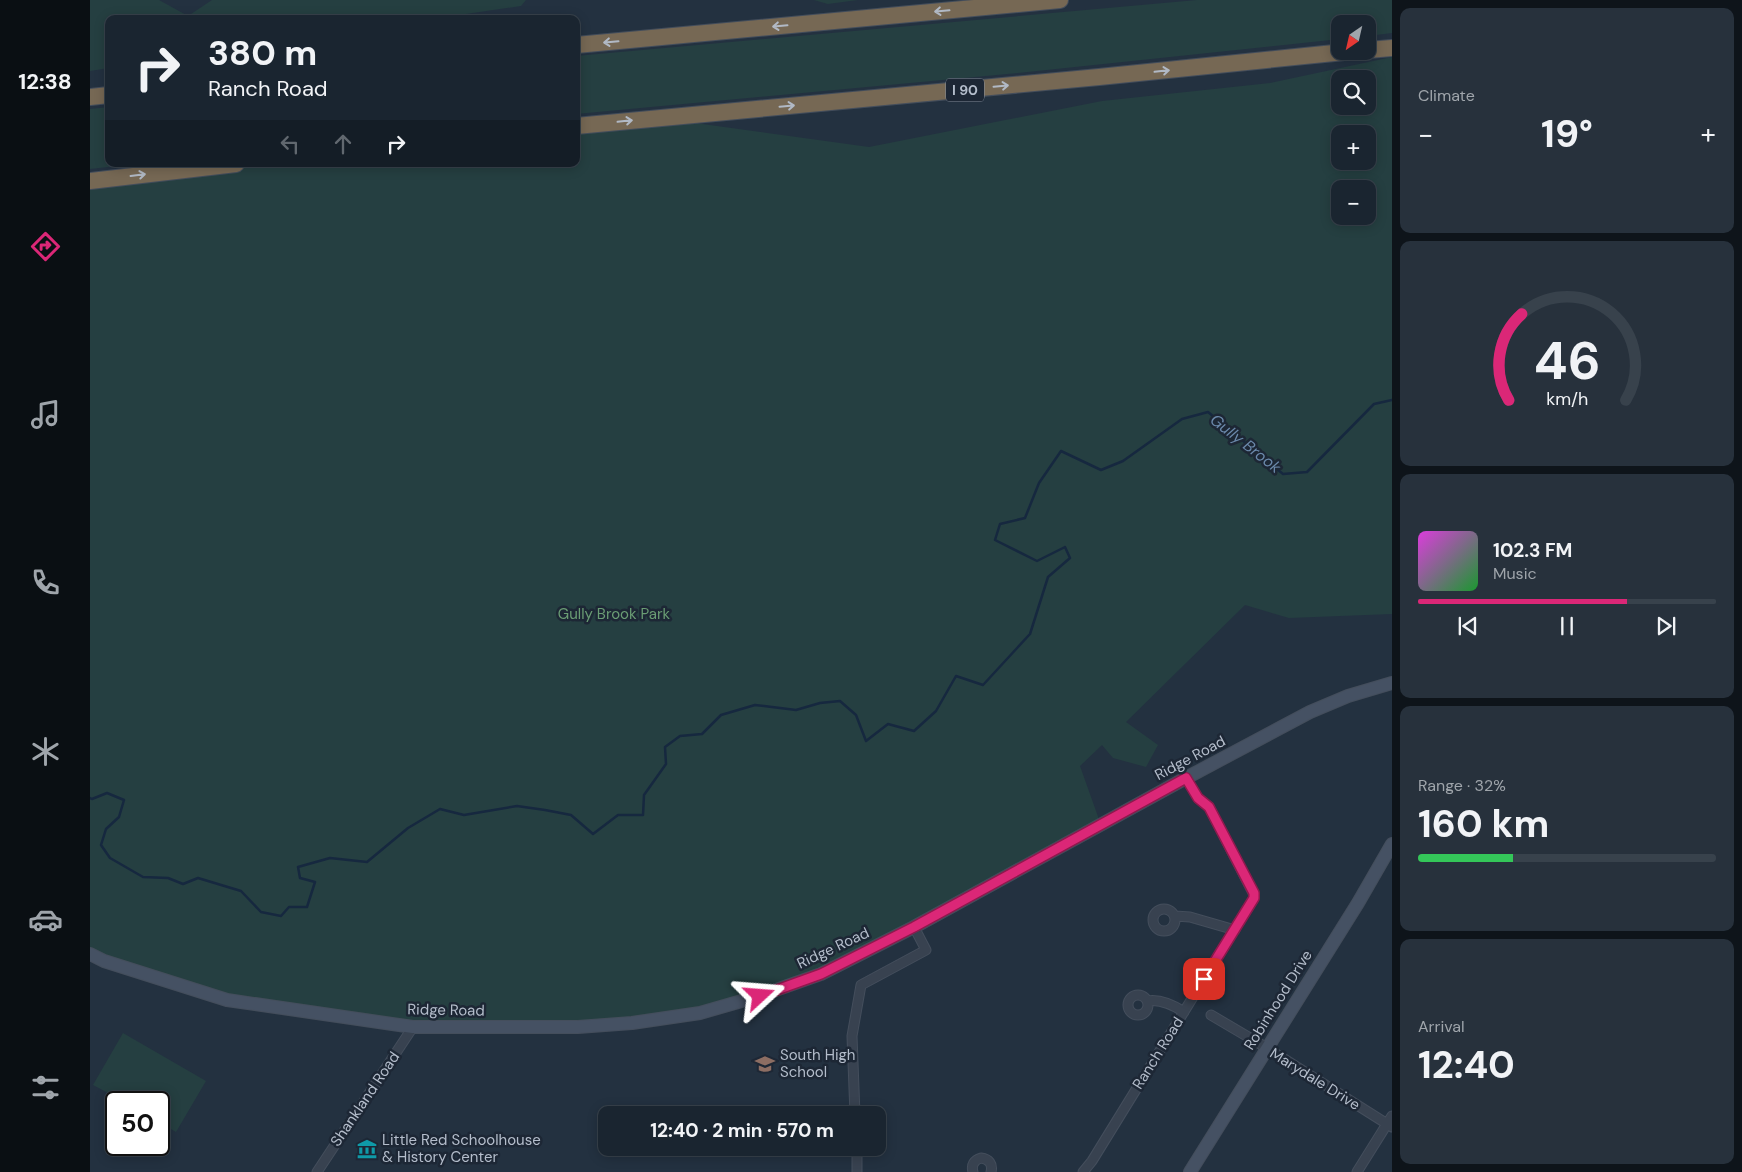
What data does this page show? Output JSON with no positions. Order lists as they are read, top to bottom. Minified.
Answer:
{"streets":{"highway":["I 90"],"main road":["Ridge Road","Robinhood Drive"],"street":["Ranch Road","Marydale Drive","Shankland Road"]},"crossings":[["Ridge Road","Ranch Road"],["Ridge Road","Shankland Road"],["Robinhood Drive","Marydale Drive"]],"water":["Gully Brook"],"parks":["Gully Brook Park"],"places":{"school or university":["South High School"],"museum":["Little Red Schoolhouse & History Center"]},"north":"bottom left","page":{"tabs":"12:38","tile":["Climate",["Range · 32%","160 km"],["Arrival","12:40"]],"map_buttons":["+","−"],"turn":["380 m","Ranch Road"],"heat":["−","19°","+"],"song":["102.3 FM","Music"],"limit":"50","trip":"12:40 · 2 min · 570 m","gauge":["46","km/h"]}}
